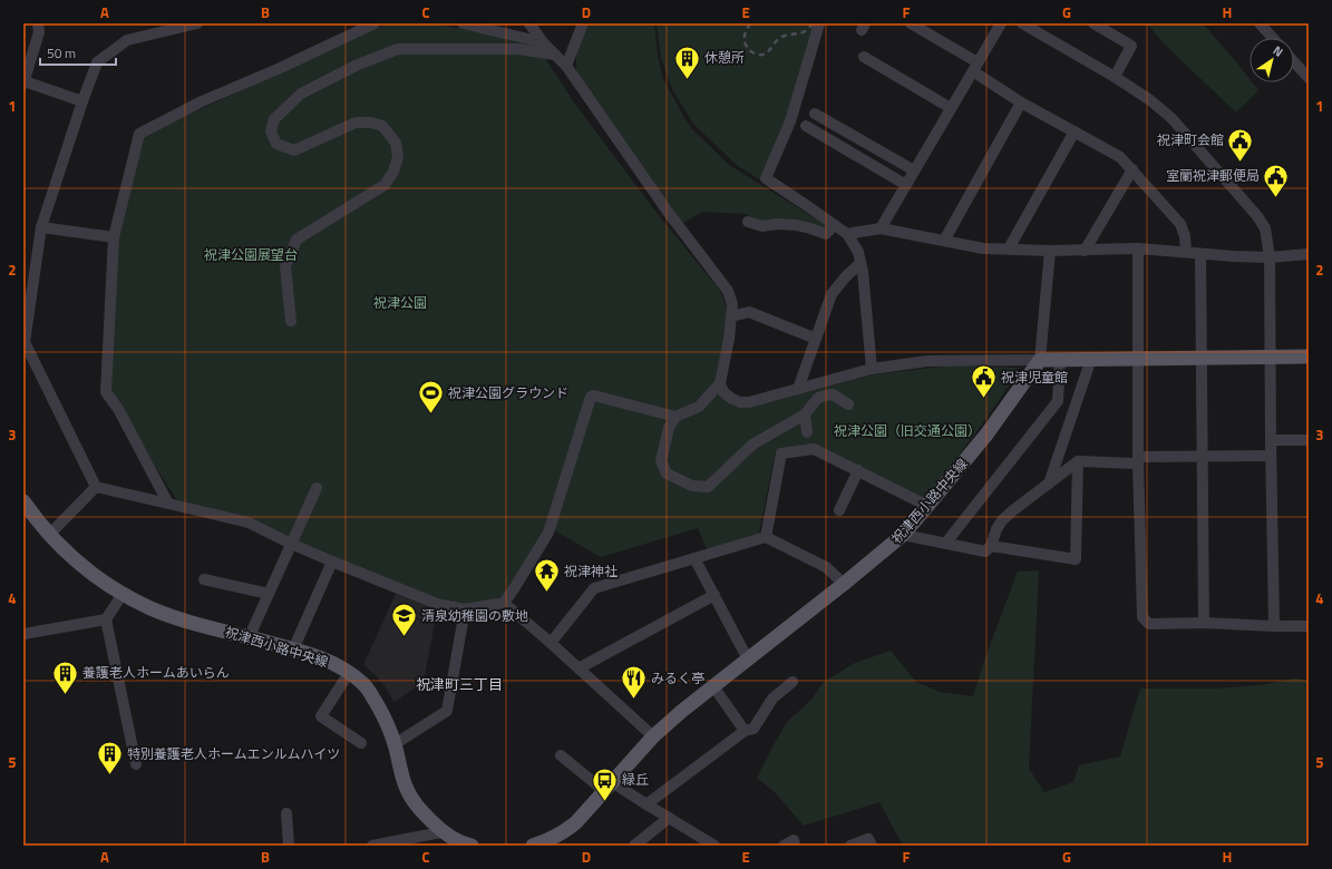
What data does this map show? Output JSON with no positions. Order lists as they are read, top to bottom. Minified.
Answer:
{"streets":{"main road":["祝津西小路中央線"]},"districts":["祝津町三丁目"],"parks":["祝津公園展望台","祝津公園","祝津公園（旧交通公園）"],"places":{"building":["休憩所","養護老人ホームあいらん","特別養護老人ホームエンルムハイツ"],"public building":["祝津町会館","室蘭祝津郵便局","祝津児童館"],"sports":["祝津公園グラウンド"],"temple":["祝津神社"],"school or university":["清泉幼稚園の敷地"],"restaurant":["みるく亭"],"bus stop":["緑丘"]},"scale_bar":"50 m","north":"top right","grid":{"columns":["A","B","C","D","E","F","G","H"],"rows":["1","2","3","4","5"]}}
